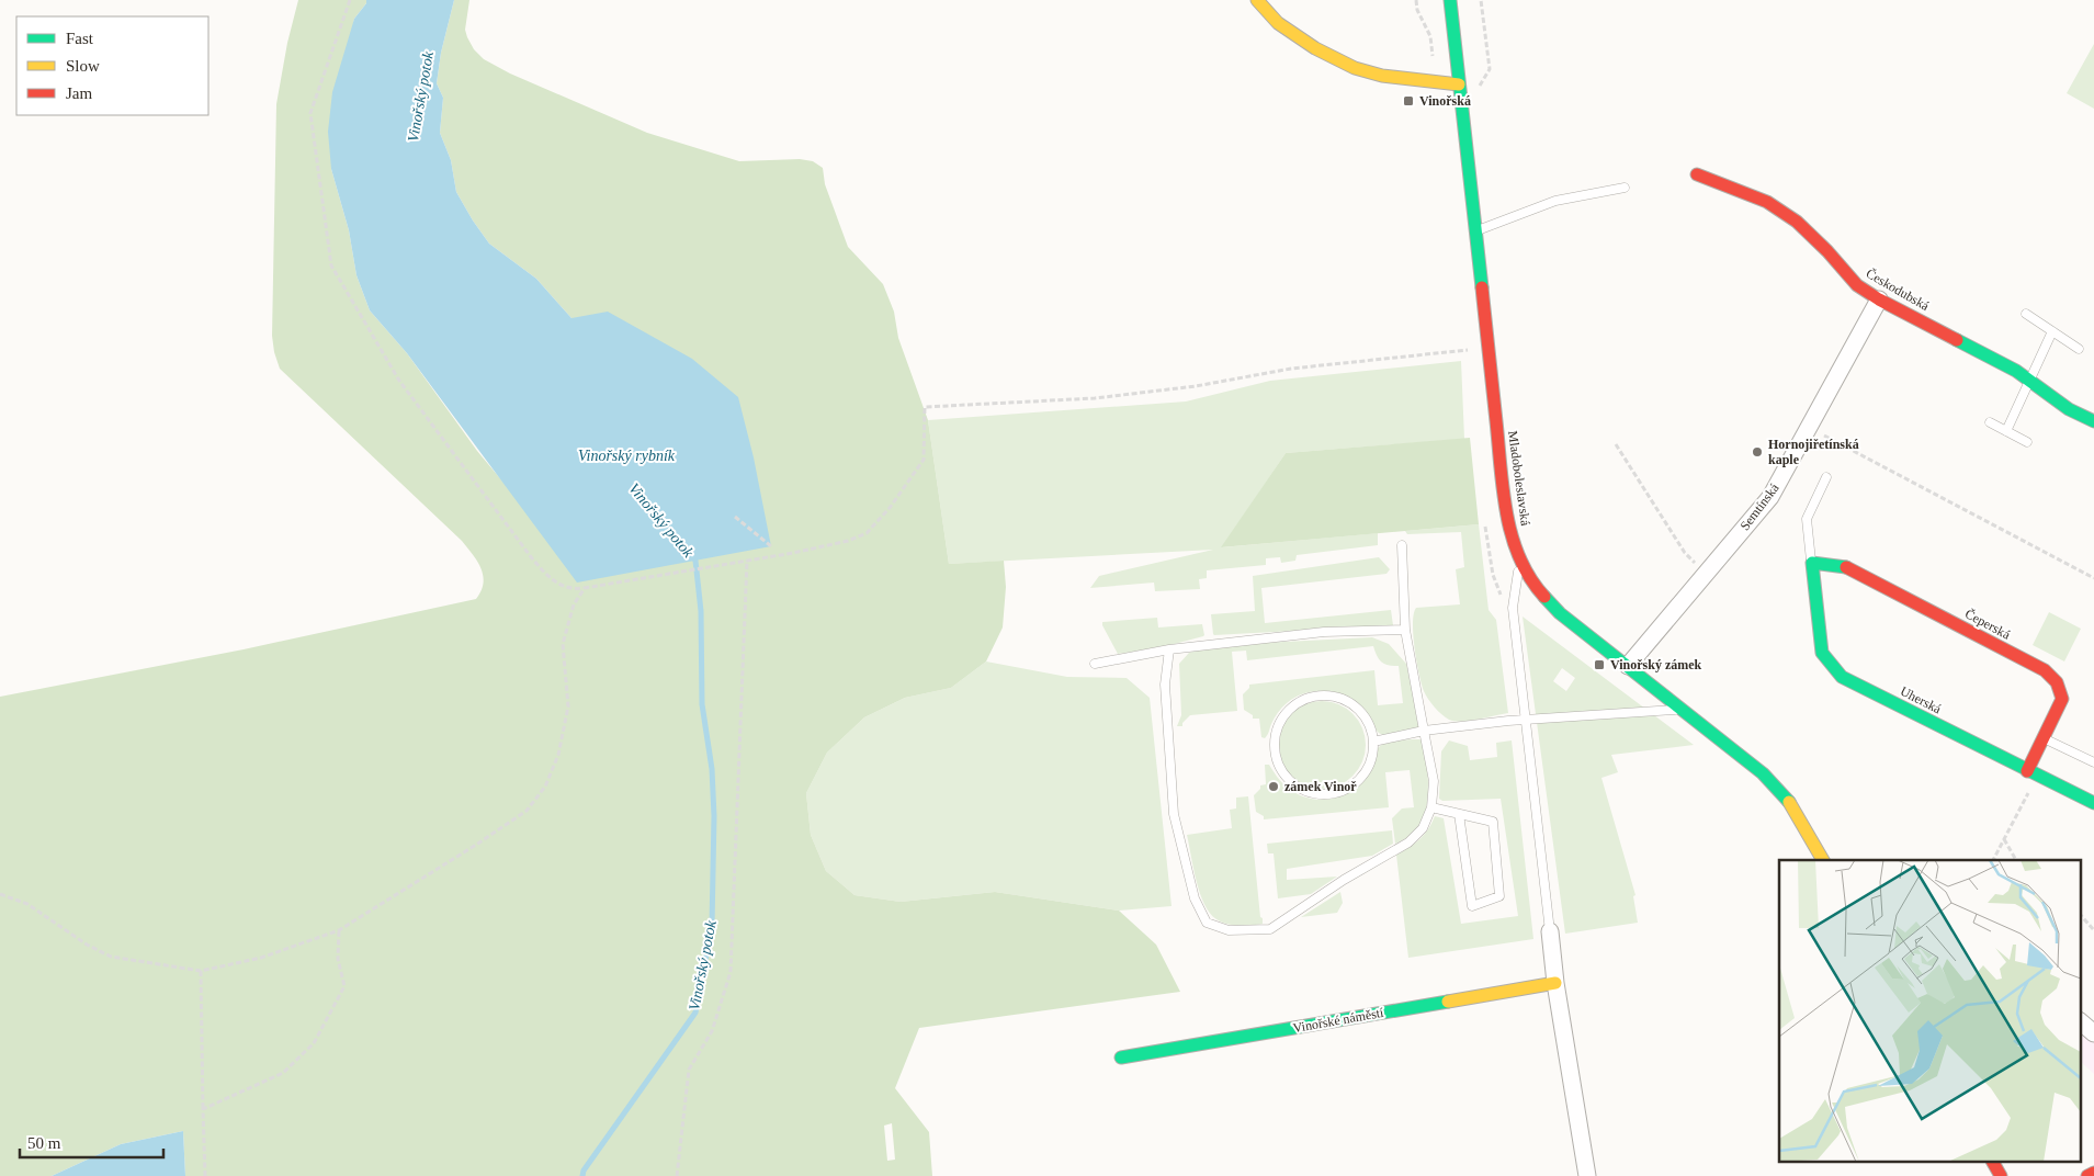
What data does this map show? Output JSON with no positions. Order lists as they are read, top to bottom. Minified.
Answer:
{"streets":{"street":["Českodubská","Mladoboleslavská","Semtínská","Čeperská","Uherská","Vinořské náměstí"]},"crossings":[["Českodubská","Semtínská"],["Mladoboleslavská","Semtínská"],["Čeperská","Uherská"]],"water":["Vinořský potok","Vinořský rybník"],"places":{"transit":["Vinořská","Vinořský zámek"],"other":["Hornojiřetínská kaple","zámek Vinoř"]},"legend":["Fast","Slow","Jam"],"scale_bar":"50 m"}
